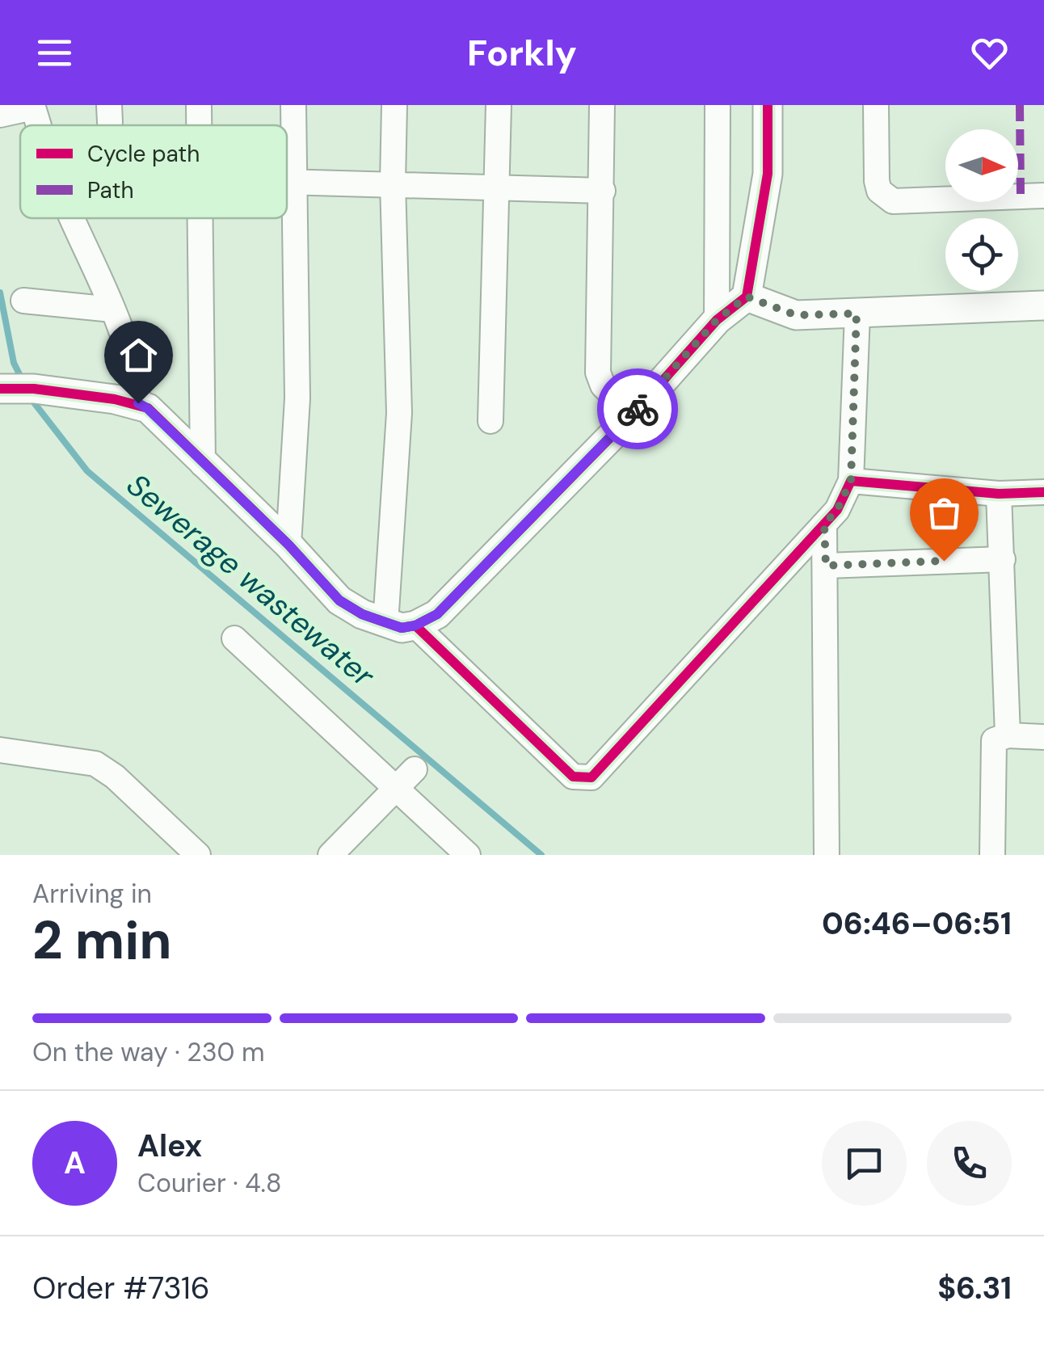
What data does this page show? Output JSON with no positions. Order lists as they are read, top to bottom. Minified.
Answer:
{"water":["Sewerage wastewater"],"legend":["Cycle path","Path"],"north":"right","page":{"header":"Forkly","heading":["2 min","Arriving in","06:46–06:51"],"panel":["Alex","Courier · 4.8","Order #7316","$6.31"],"bar":"On the way · 230 m","round":"A"}}
